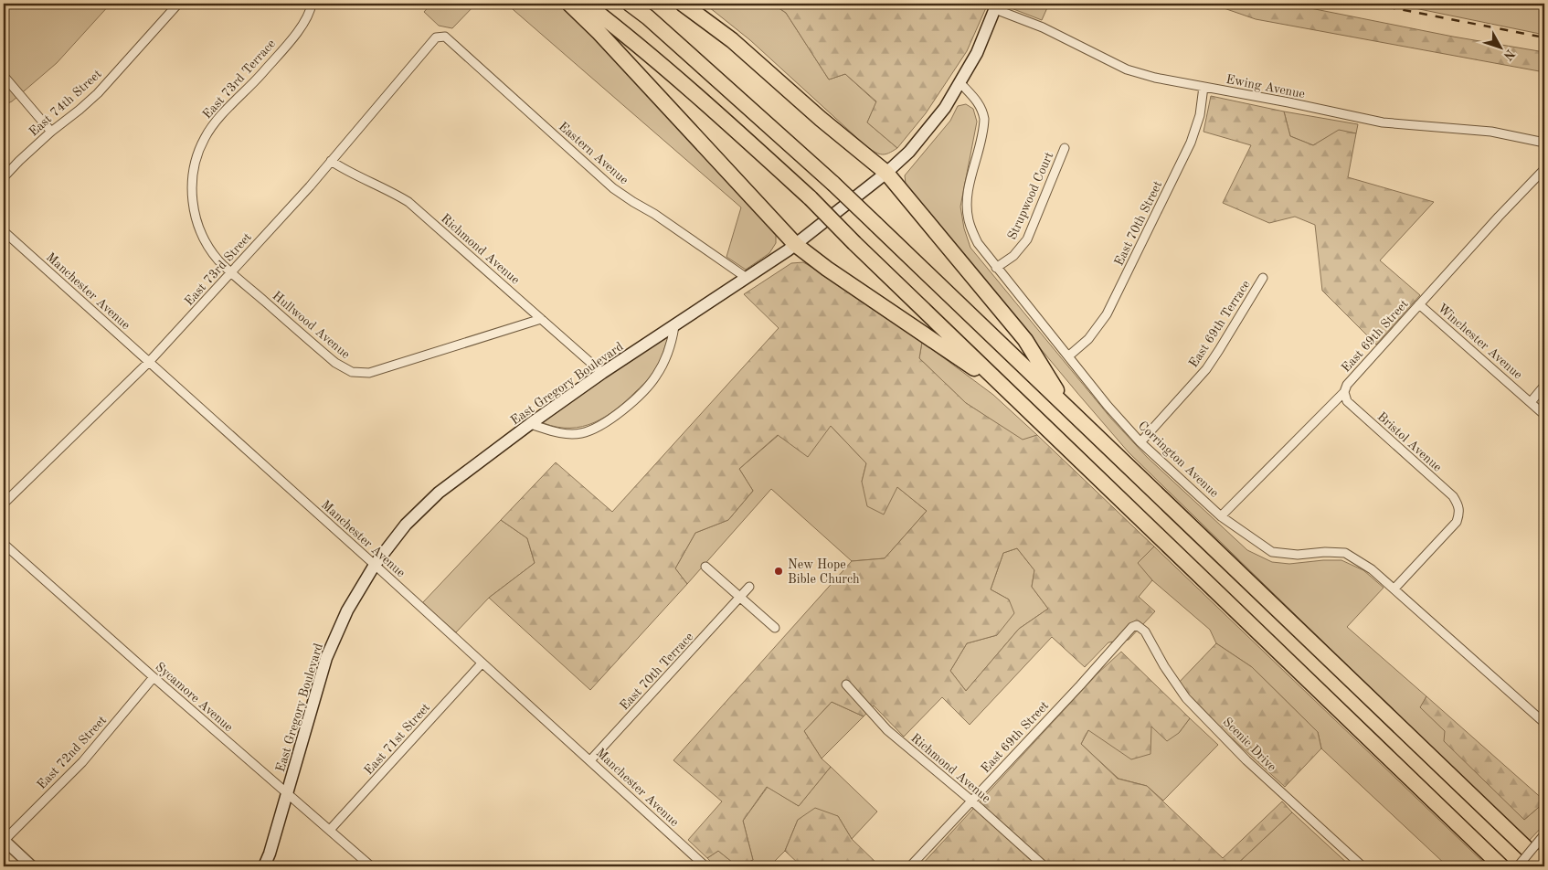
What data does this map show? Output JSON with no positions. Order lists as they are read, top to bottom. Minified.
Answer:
{"streets":{"main road":["East Gregory Boulevard"],"street":["East 73rd Terrace","Ewing Avenue","East 74th Street","Eastern Avenue","Strupwood Court","East 70th Street","Richmond Avenue","East 73rd Street","Manchester Avenue","East 69th Terrace","Hullwood Avenue","East 69th Street","Winchester Avenue","Bristol Avenue","Corrington Avenue","East 70th Terrace","Sycamore Avenue","East 71st Street","Scenic Drive","East 72nd Street"]},"crossings":[["East 73rd Terrace","Hullwood Avenue"],["Ewing Avenue","East 70th Street"],["Ewing Avenue","East Gregory Boulevard"],["Eastern Avenue","East 73rd Street"],["Eastern Avenue","East Gregory Boulevard"],["Strupwood Court","Corrington Avenue"],["East 70th Street","Corrington Avenue"],["Richmond Avenue","East 73rd Street"],["Richmond Avenue","Hullwood Avenue"],["Richmond Avenue","East 69th Street"],["Richmond Avenue","East Gregory Boulevard"],["East 73rd Street","Manchester Avenue"],["East 73rd Street","Hullwood Avenue"],["Manchester Avenue","East Gregory Boulevard"],["Manchester Avenue","East 70th Terrace"],["Manchester Avenue","East 71st Street"],["East 69th Terrace","Corrington Avenue"],["East 69th Street","Winchester Avenue"],["East 69th Street","Bristol Avenue"],["East 69th Street","Corrington Avenue"],["East 69th Street","Scenic Drive"],["East Gregory Boulevard","Corrington Avenue"],["East Gregory Boulevard","Sycamore Avenue"],["Bristol Avenue","Corrington Avenue"],["Sycamore Avenue","East 71st Street"],["Sycamore Avenue","East 72nd Street"]],"places":["New Hope Bible Church"],"north":"bottom right"}
